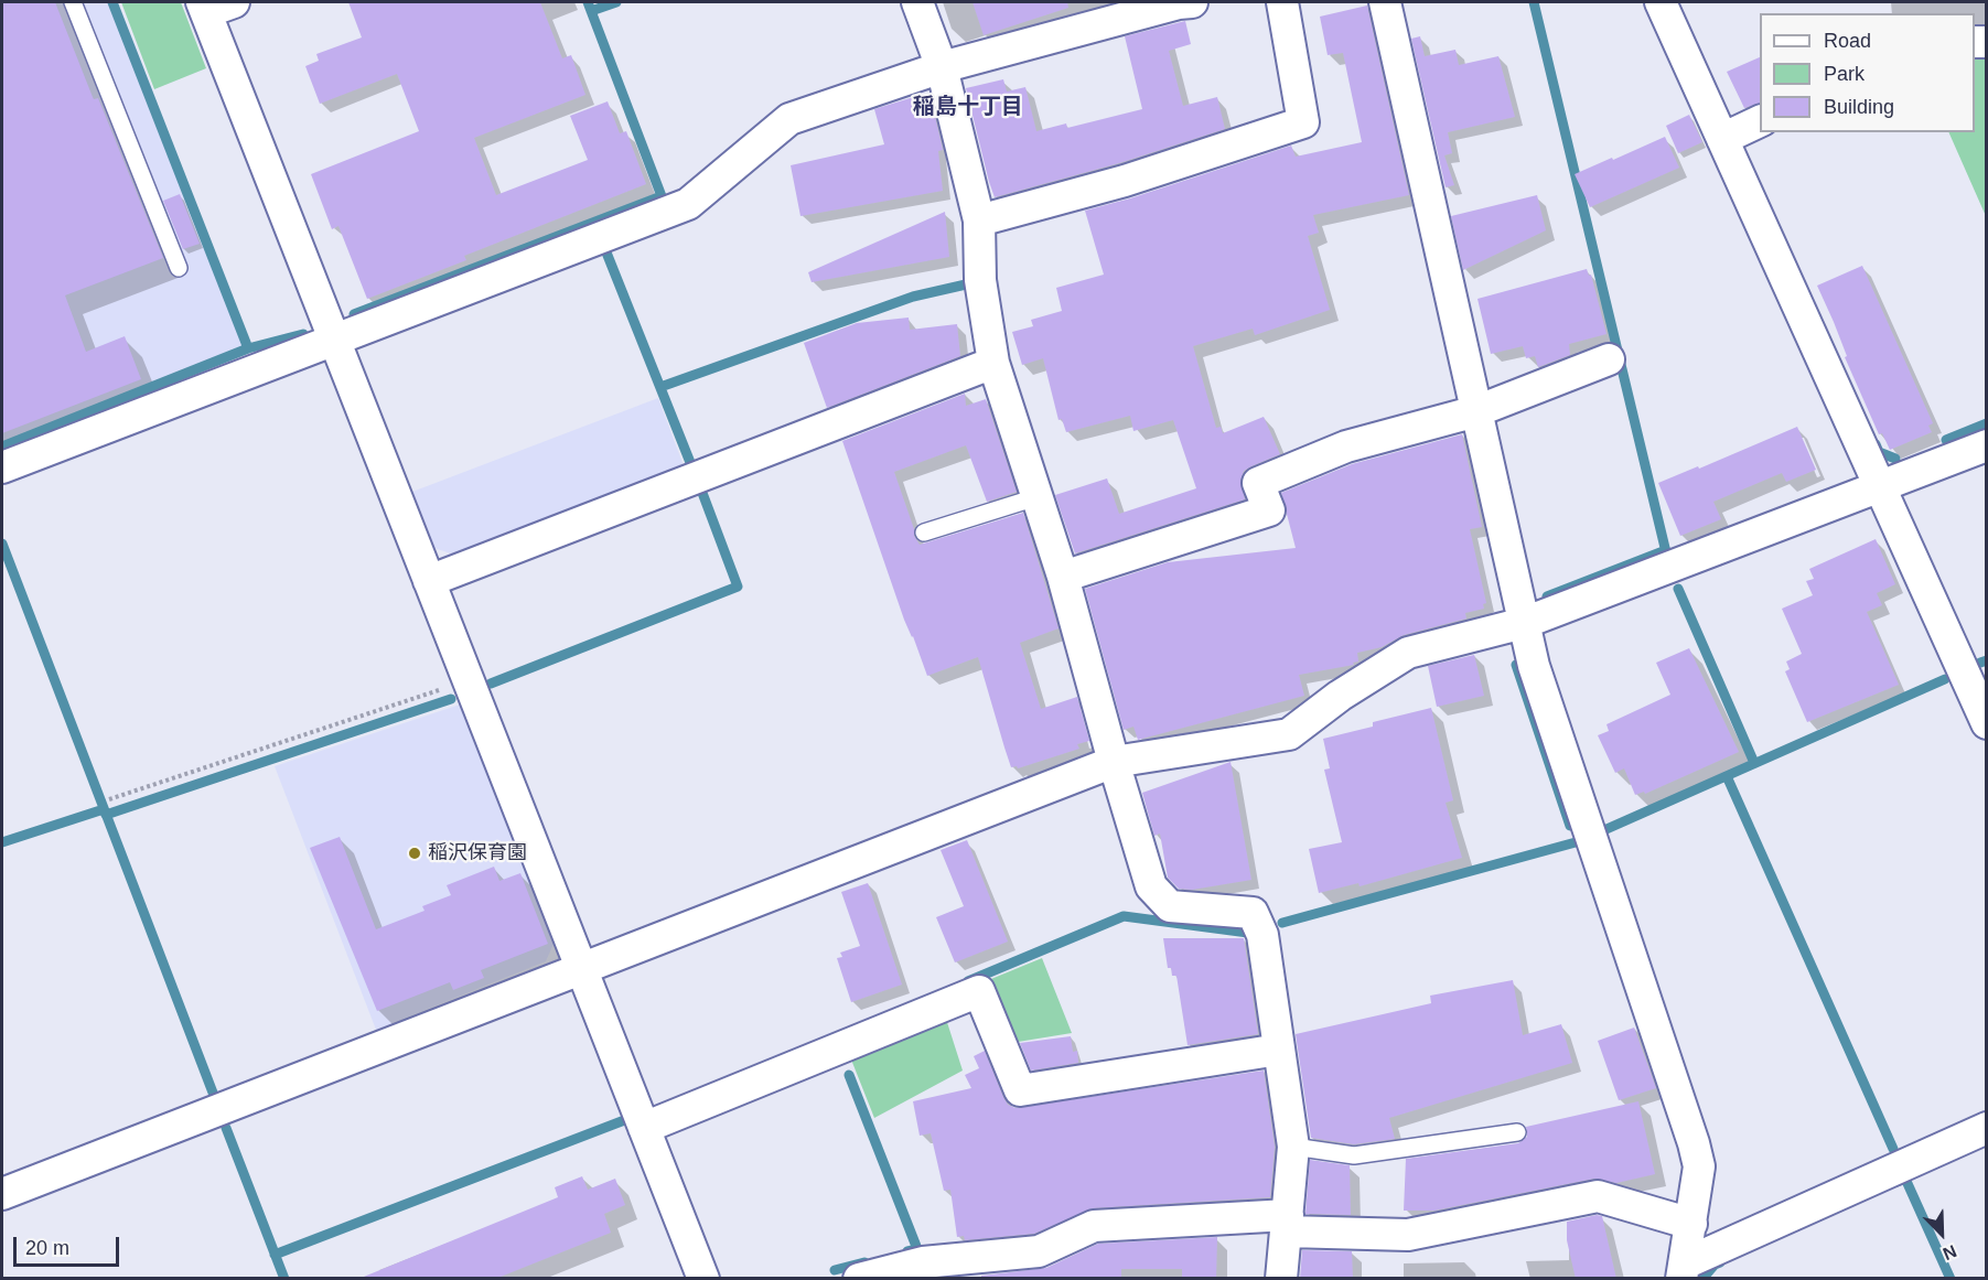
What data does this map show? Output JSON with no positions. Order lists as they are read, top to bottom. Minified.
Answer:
{"districts":["稲島十丁目"],"places":["稲沢保育園"],"legend":["Road","Park","Building"],"scale_bar":"20 m","north":"bottom right"}
